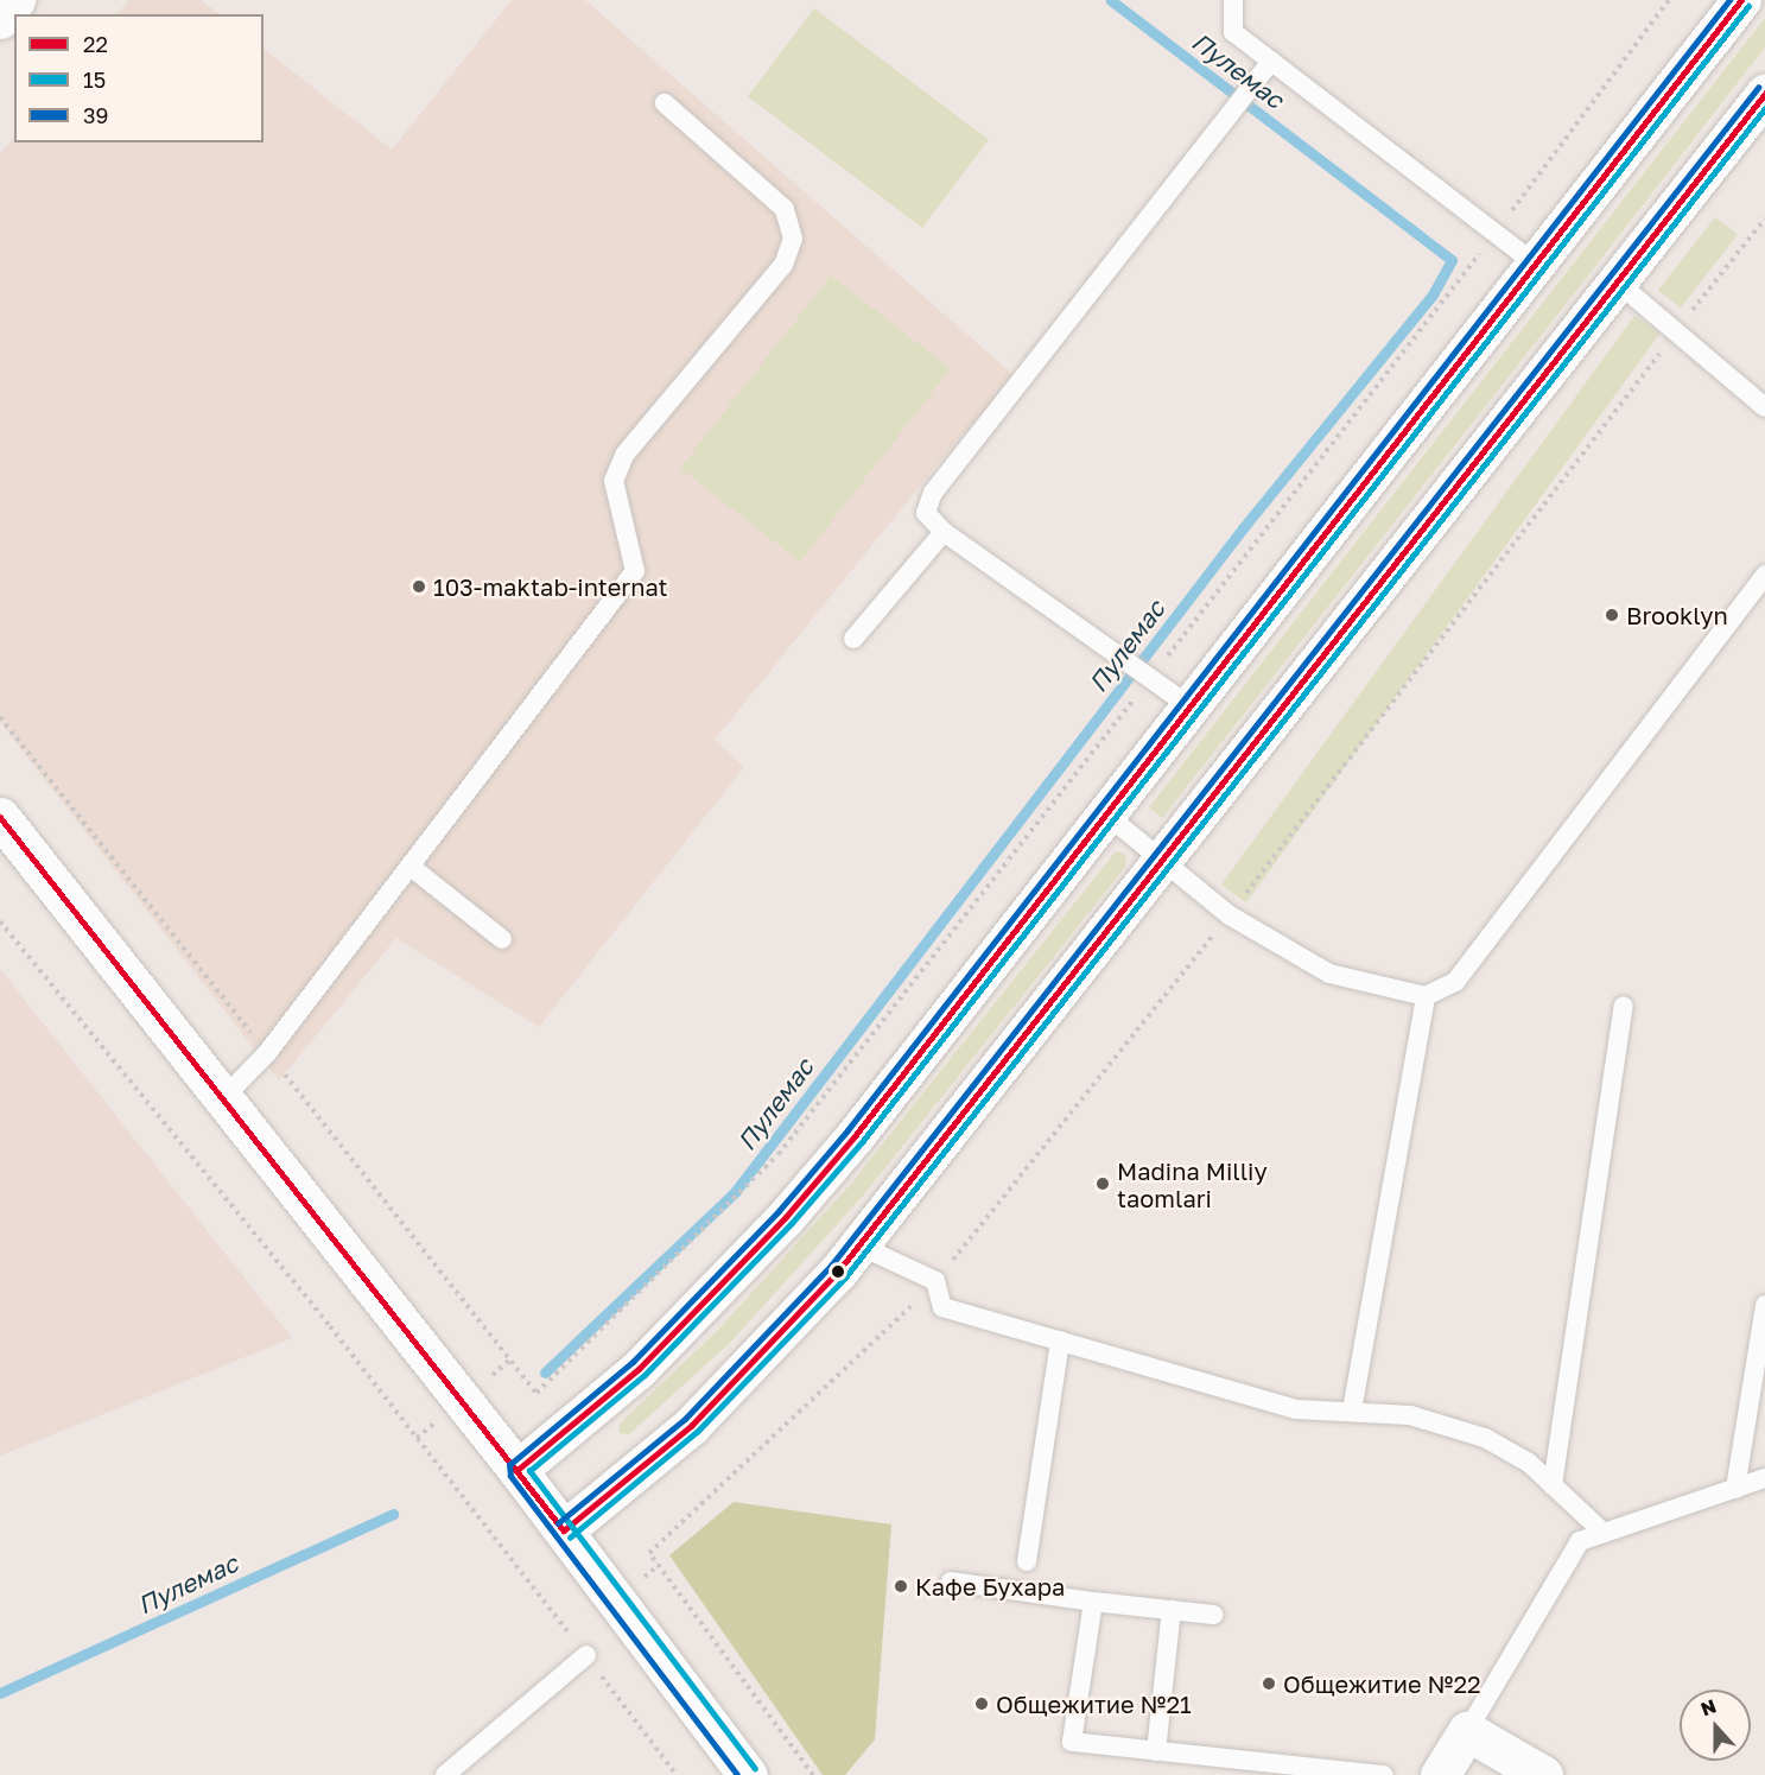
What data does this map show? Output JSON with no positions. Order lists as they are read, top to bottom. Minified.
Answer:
{"water":["Пулемас"],"places":["103-maktab-internat","Brooklyn","Madina Milliy taomlari","Кафе Бухара","Общежитие №22","Общежитие №21"],"lines":["transit line 22","transit line 39","transit line 15"],"legend":["22","15","39"],"north":"top"}
